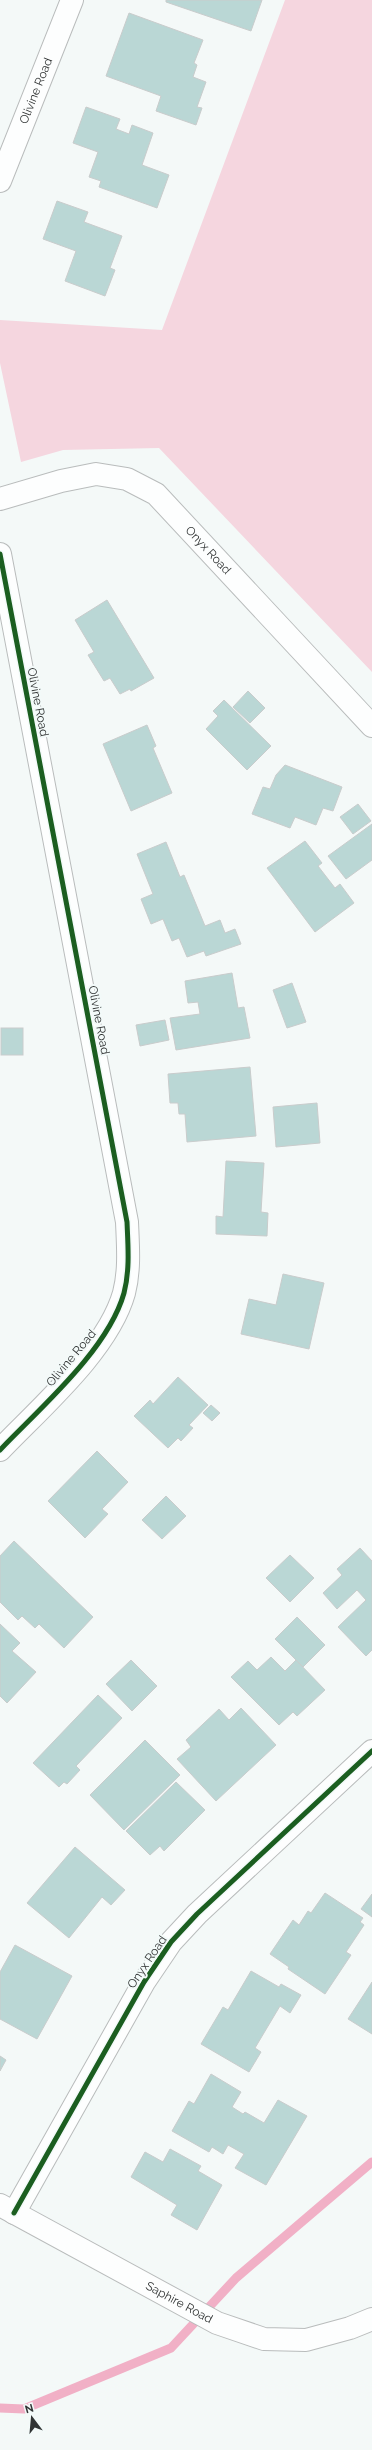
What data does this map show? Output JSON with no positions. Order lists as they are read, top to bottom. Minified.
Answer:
{"streets":{"street":["Olivine Road","Onyx Road","Saphire Road"]},"crossings":[["Onyx Road","Saphire Road"]],"north":"top"}
